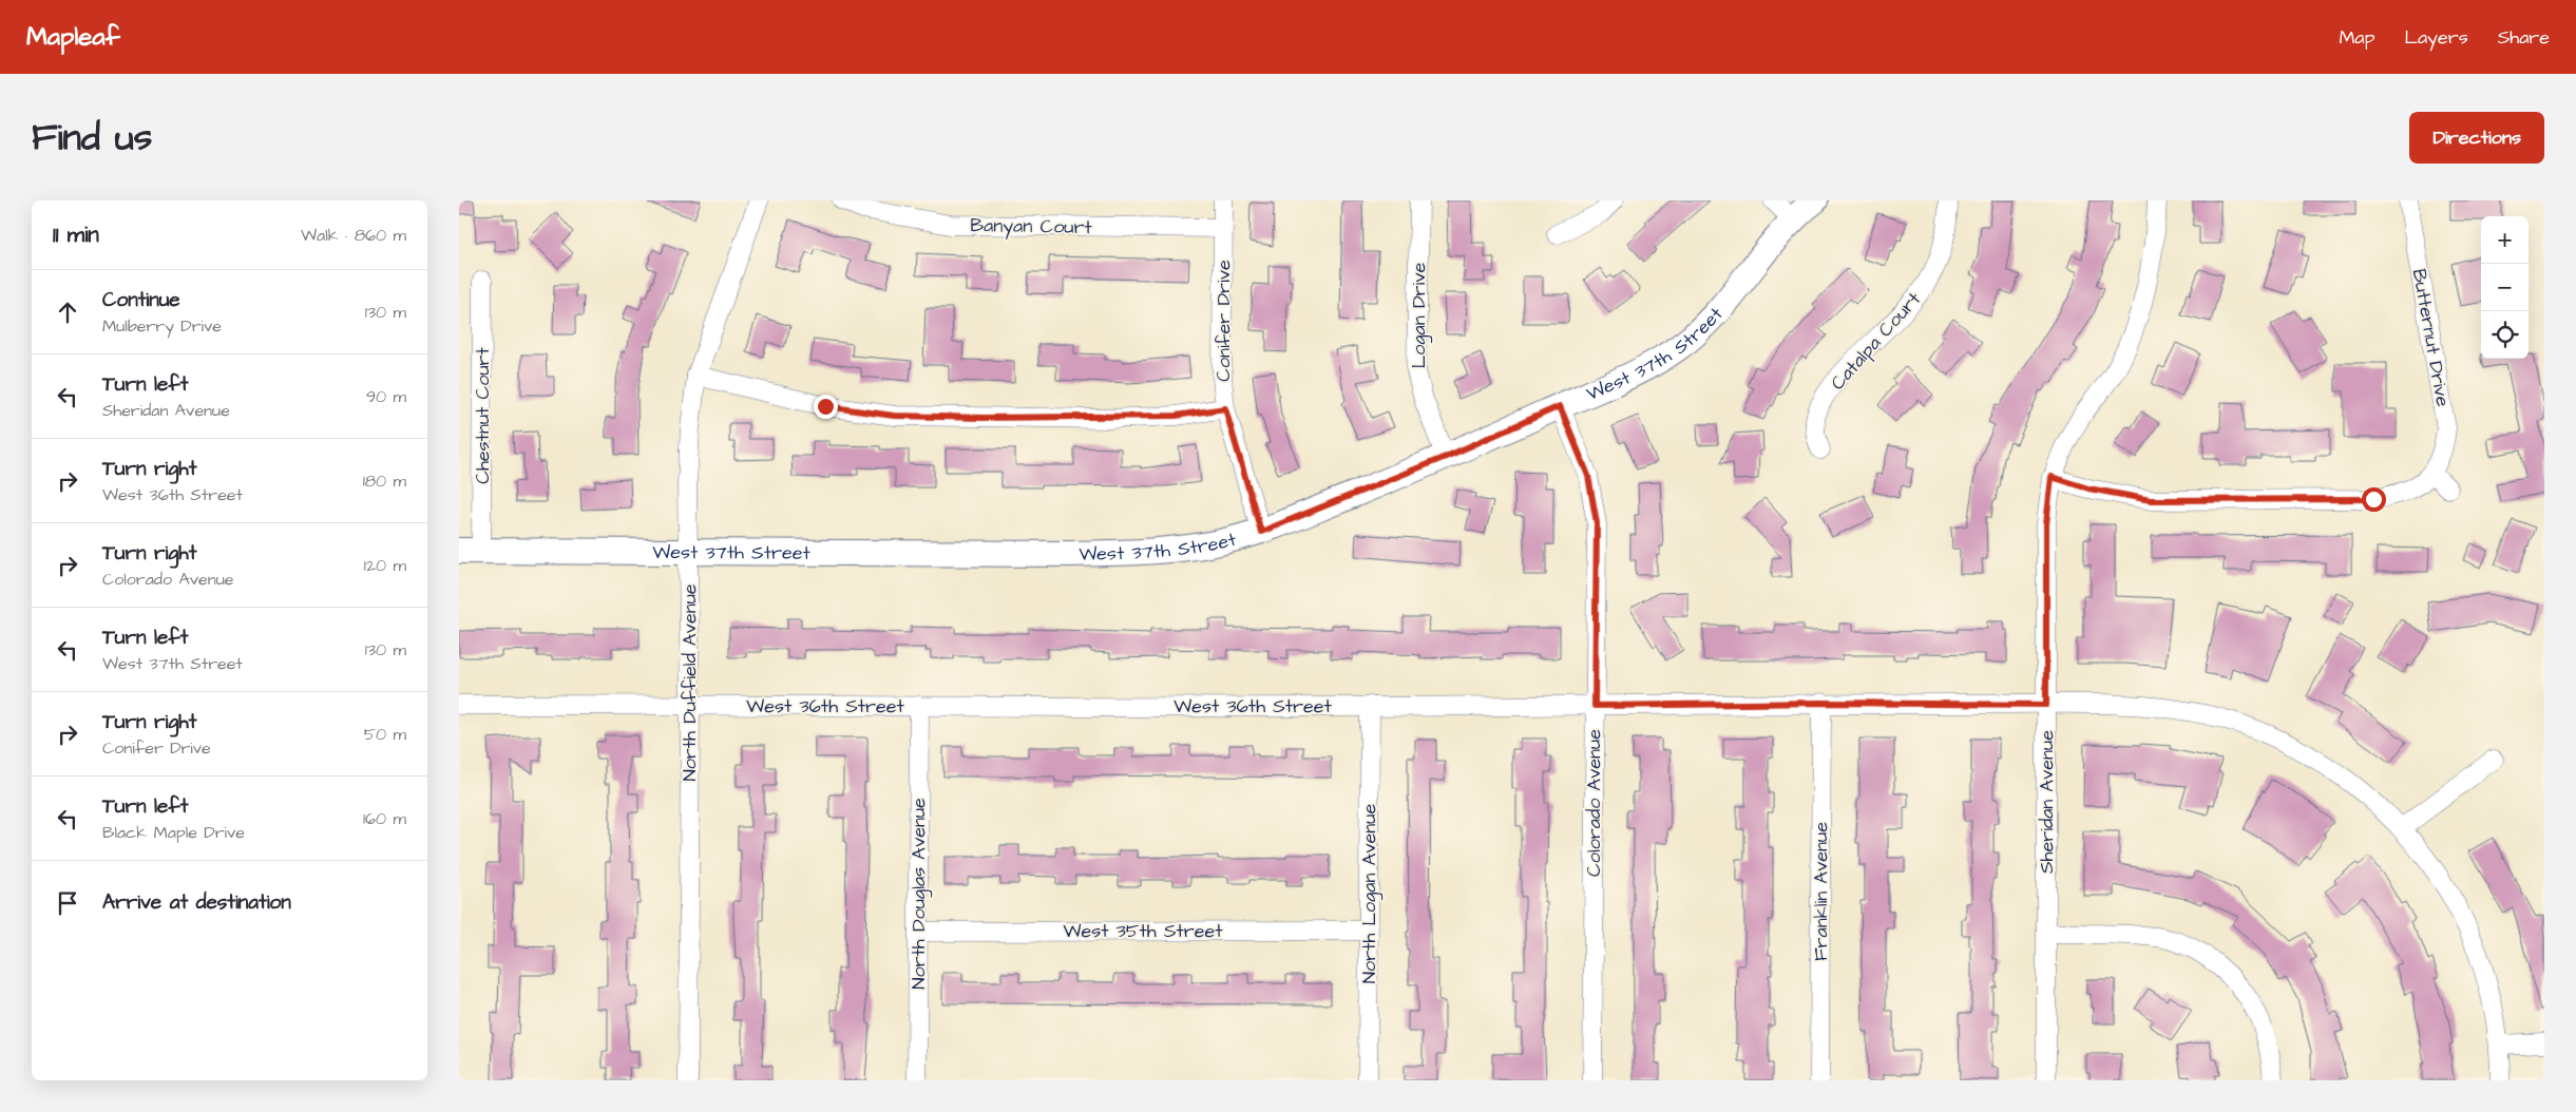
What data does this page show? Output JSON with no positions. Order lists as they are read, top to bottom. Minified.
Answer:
{"streets":{"street":["Banyan Court","Logan Drive","Conifer Drive","Butternut Drive","Catalpa Court","West 37th Street","Chestnut Court","North Duffield Avenue","West 36th Street","Sheridan Avenue","Colorado Avenue","Franklin Avenue","North Douglas Avenue","North Logan Avenue","West 35th Street"]},"crossings":[["Banyan Court","Conifer Drive"],["Logan Drive","West 37th Street"],["Conifer Drive","West 37th Street"],["West 37th Street","Chestnut Court"],["West 37th Street","North Duffield Avenue"],["West 37th Street","Colorado Avenue"],["North Duffield Avenue","West 36th Street"],["West 36th Street","Sheridan Avenue"],["West 36th Street","Colorado Avenue"],["West 36th Street","Franklin Avenue"],["West 36th Street","North Douglas Avenue"],["West 36th Street","North Logan Avenue"],["North Douglas Avenue","West 35th Street"],["North Logan Avenue","West 35th Street"]],"page":{"header":"Mapleaf","nav":["Map","Layers","Share"],"title":"Find us","buttons":"Directions","heading":["11 min","Walk · 860 m"],"map_buttons":["+","−"],"list":[["Continue","Mulberry Drive","130 m"],["Turn left","Sheridan Avenue","90 m"],["Turn right","West 36th Street","180 m"],["Turn right","Colorado Avenue","120 m"],["Turn left","West 37th Street","130 m"],["Turn right","Conifer Drive","50 m"],["Turn left","Black Maple Drive","160 m"],"Arrive at destination"]}}
